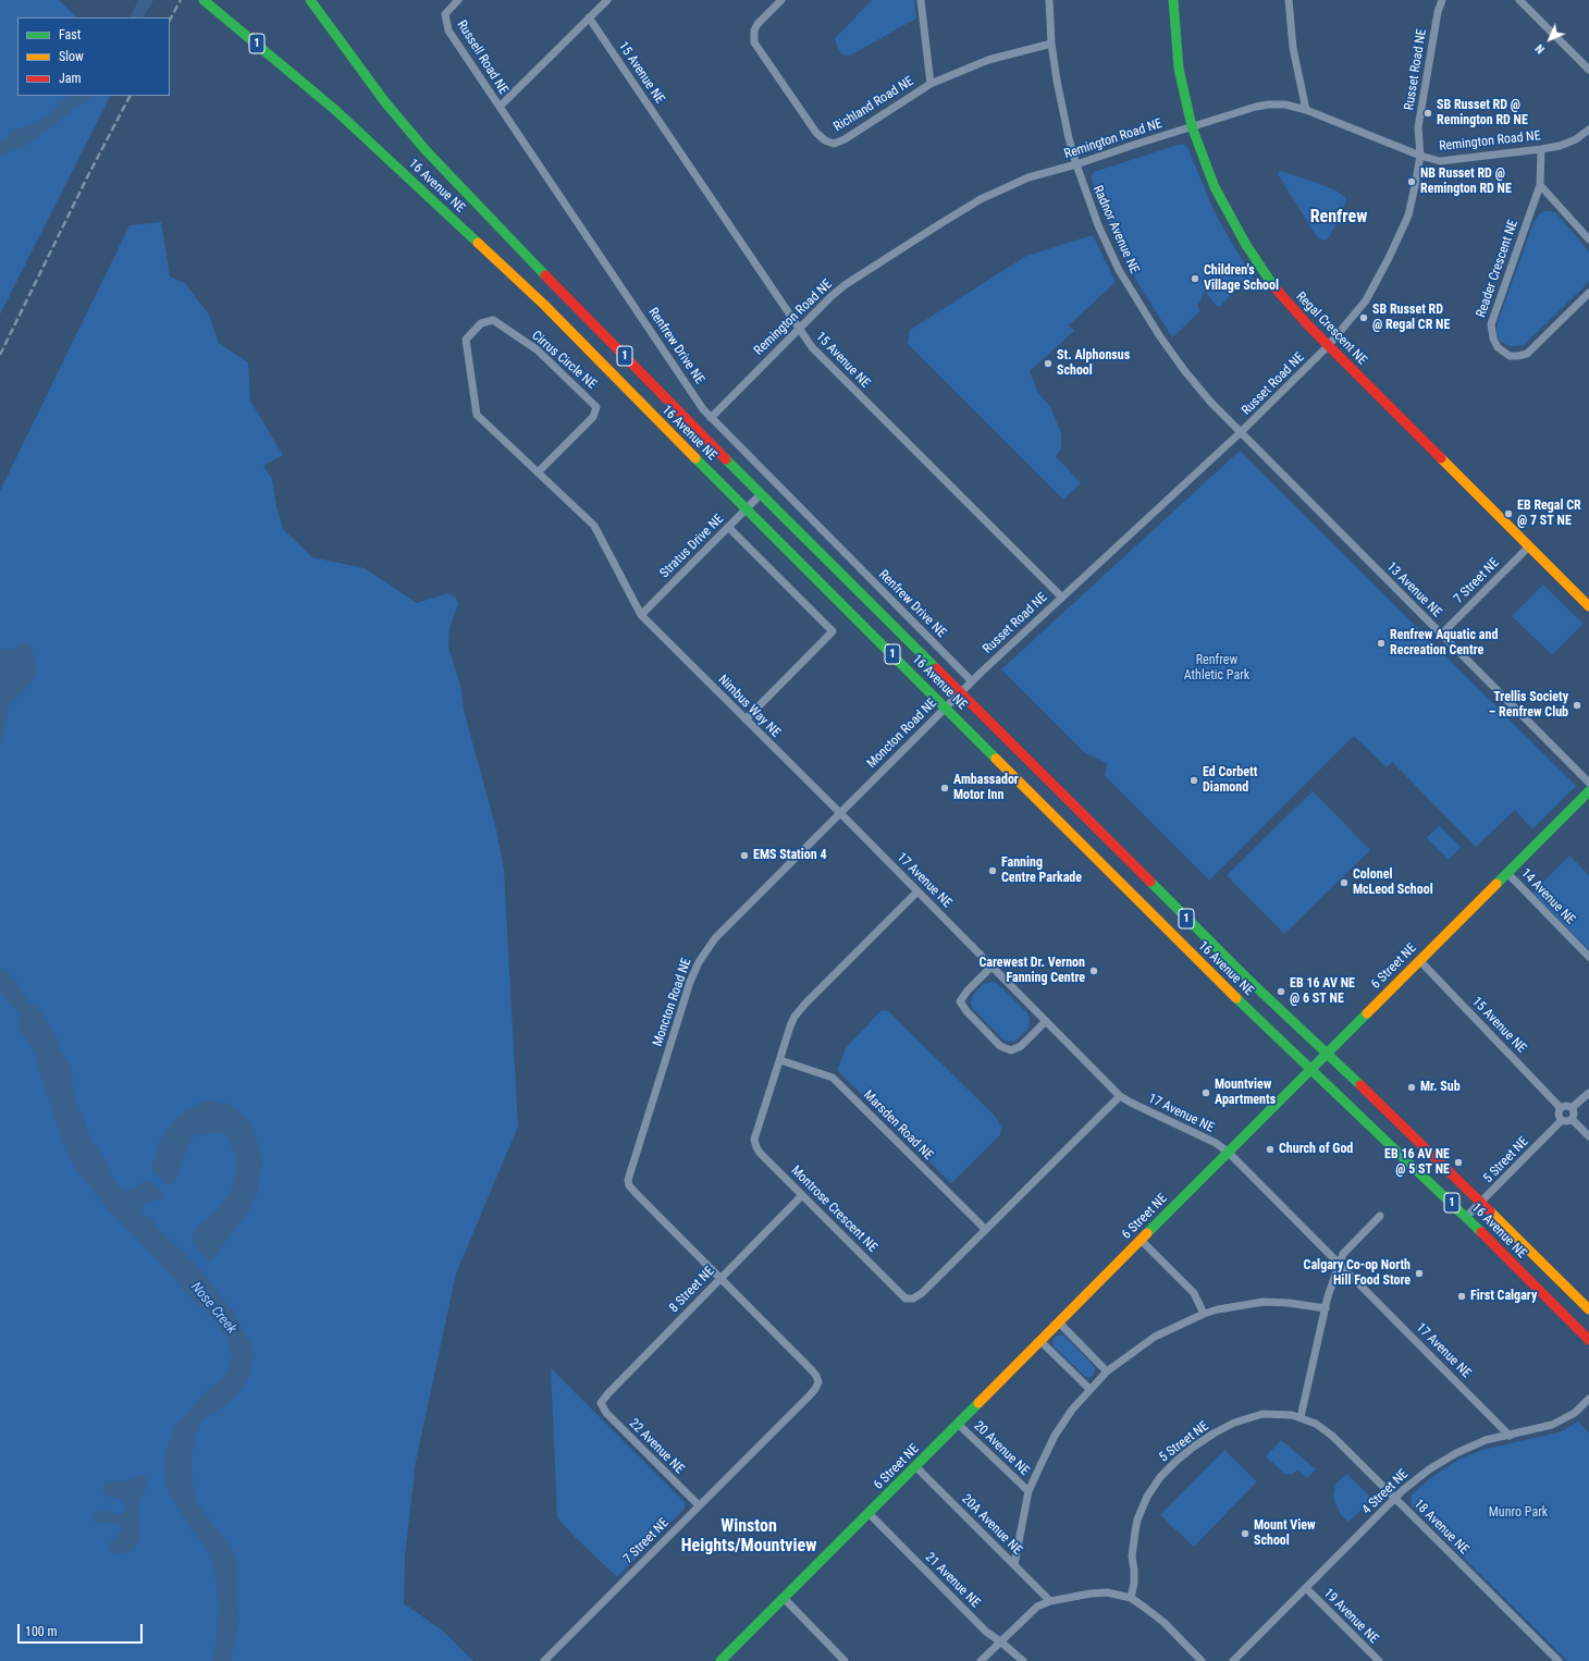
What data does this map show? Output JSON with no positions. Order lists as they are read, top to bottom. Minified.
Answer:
{"streets":{"main road":["1","16 Avenue NE","Regal Crescent NE","6 Street NE"],"street":["Russell Road NE","Russet Road NE","15 Avenue NE","Richland Road NE","Remington Road NE","Radnor Avenue NE","Reader Crescent NE","Renfrew Drive NE","Cirrus Circle NE","Stratus Drive NE","7 Street NE","13 Avenue NE","Nimbus Way NE","Moncton Road NE","17 Avenue NE","14 Avenue NE","Marsden Road NE","5 Street NE","Montrose Crescent NE","8 Street NE","22 Avenue NE","20 Avenue NE","4 Street NE","20A Avenue NE","18 Avenue NE","21 Avenue NE","19 Avenue NE"]},"crossings":[["Russell Road NE","Renfrew Drive NE"],["Russet Road NE","15 Avenue NE"],["Russet Road NE","Remington Road NE"],["Russet Road NE","16 Avenue NE"],["Russet Road NE","Radnor Avenue NE"],["Russet Road NE","Regal Crescent NE"],["Russet Road NE","Renfrew Drive NE"],["Russet Road NE","13 Avenue NE"],["Russet Road NE","Moncton Road NE"],["15 Avenue NE","Remington Road NE"],["15 Avenue NE","6 Street NE"],["15 Avenue NE","5 Street NE"],["Richland Road NE","Radnor Avenue NE"],["Remington Road NE","Radnor Avenue NE"],["Remington Road NE","Reader Crescent NE"],["Remington Road NE","Regal Crescent NE"],["Remington Road NE","Renfrew Drive NE"],["16 Avenue NE","Stratus Drive NE"],["16 Avenue NE","Moncton Road NE"],["16 Avenue NE","6 Street NE"],["16 Avenue NE","5 Street NE"],["Radnor Avenue NE","13 Avenue NE"],["Regal Crescent NE","7 Street NE"],["Cirrus Circle NE","Stratus Drive NE"],["Cirrus Circle NE","Nimbus Way NE"],["Stratus Drive NE","Nimbus Way NE"],["7 Street NE","13 Avenue NE"],["7 Street NE","Moncton Road NE"],["7 Street NE","8 Street NE"],["7 Street NE","22 Avenue NE"],["Nimbus Way NE","Moncton Road NE"],["Nimbus Way NE","17 Avenue NE"],["Moncton Road NE","17 Avenue NE"],["Moncton Road NE","8 Street NE"],["17 Avenue NE","6 Street NE"],["17 Avenue NE","Montrose Crescent NE"],["17 Avenue NE","4 Street NE"],["14 Avenue NE","6 Street NE"],["6 Street NE","20 Avenue NE"],["6 Street NE","20A Avenue NE"],["6 Street NE","21 Avenue NE"],["Marsden Road NE","Montrose Crescent NE"],["5 Street NE","18 Avenue NE"],["Montrose Crescent NE","8 Street NE"],["8 Street NE","22 Avenue NE"],["4 Street NE","18 Avenue NE"],["4 Street NE","19 Avenue NE"]],"districts":["Renfrew","Winston Heights/Mountview"],"water":["Nose Creek"],"parks":["Renfrew Athletic Park","Munro Park"],"places":["SB Russet RD @ Remington RD NE","NB Russet RD @ Remington RD NE","Children's Village School","SB Russet RD @ Regal CR NE","St. Alphonsus School","EB Regal CR @ 7 ST NE","Renfrew Aquatic and Recreation Centre","Trellis Society – Renfrew Club","Ed Corbett Diamond","Ambassador Motor Inn","EMS Station 4","Fanning Centre Parkade","Colonel McLeod School","Carewest Dr. Vernon Fanning Centre","EB 16 AV NE @ 6 ST NE","Mr. Sub","Mountview Apartments","Church of God","EB 16 AV NE @ 5 ST NE","Calgary Co-op North Hill Food Store","First Calgary","Mount View School"],"legend":["Fast","Slow","Jam"],"scale_bar":"100 m","north":"bottom left"}
